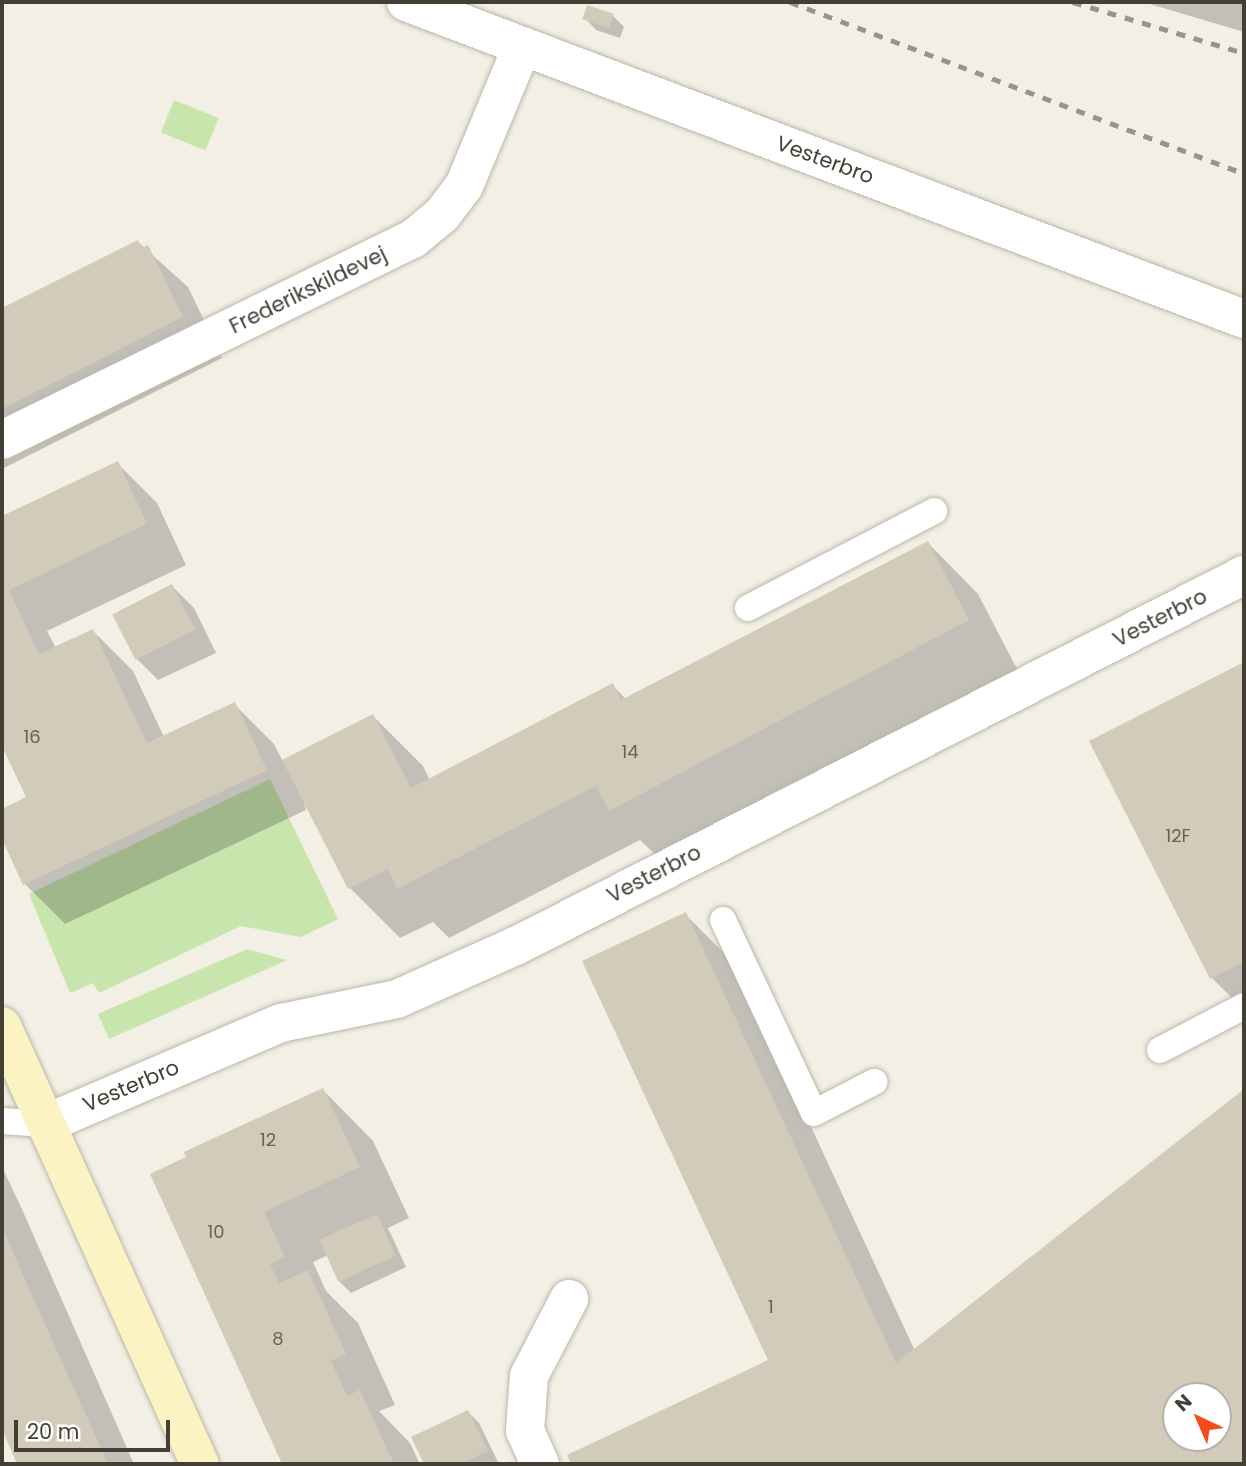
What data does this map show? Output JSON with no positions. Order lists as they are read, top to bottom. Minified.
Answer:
{"streets":{"street":["Vesterbro","Frederikskildevej"]},"crossings":[["Vesterbro","Frederikskildevej"]],"house_numbers":["16","14","12F","12","10","1","8"],"scale_bar":"20 m","north":"top left"}
